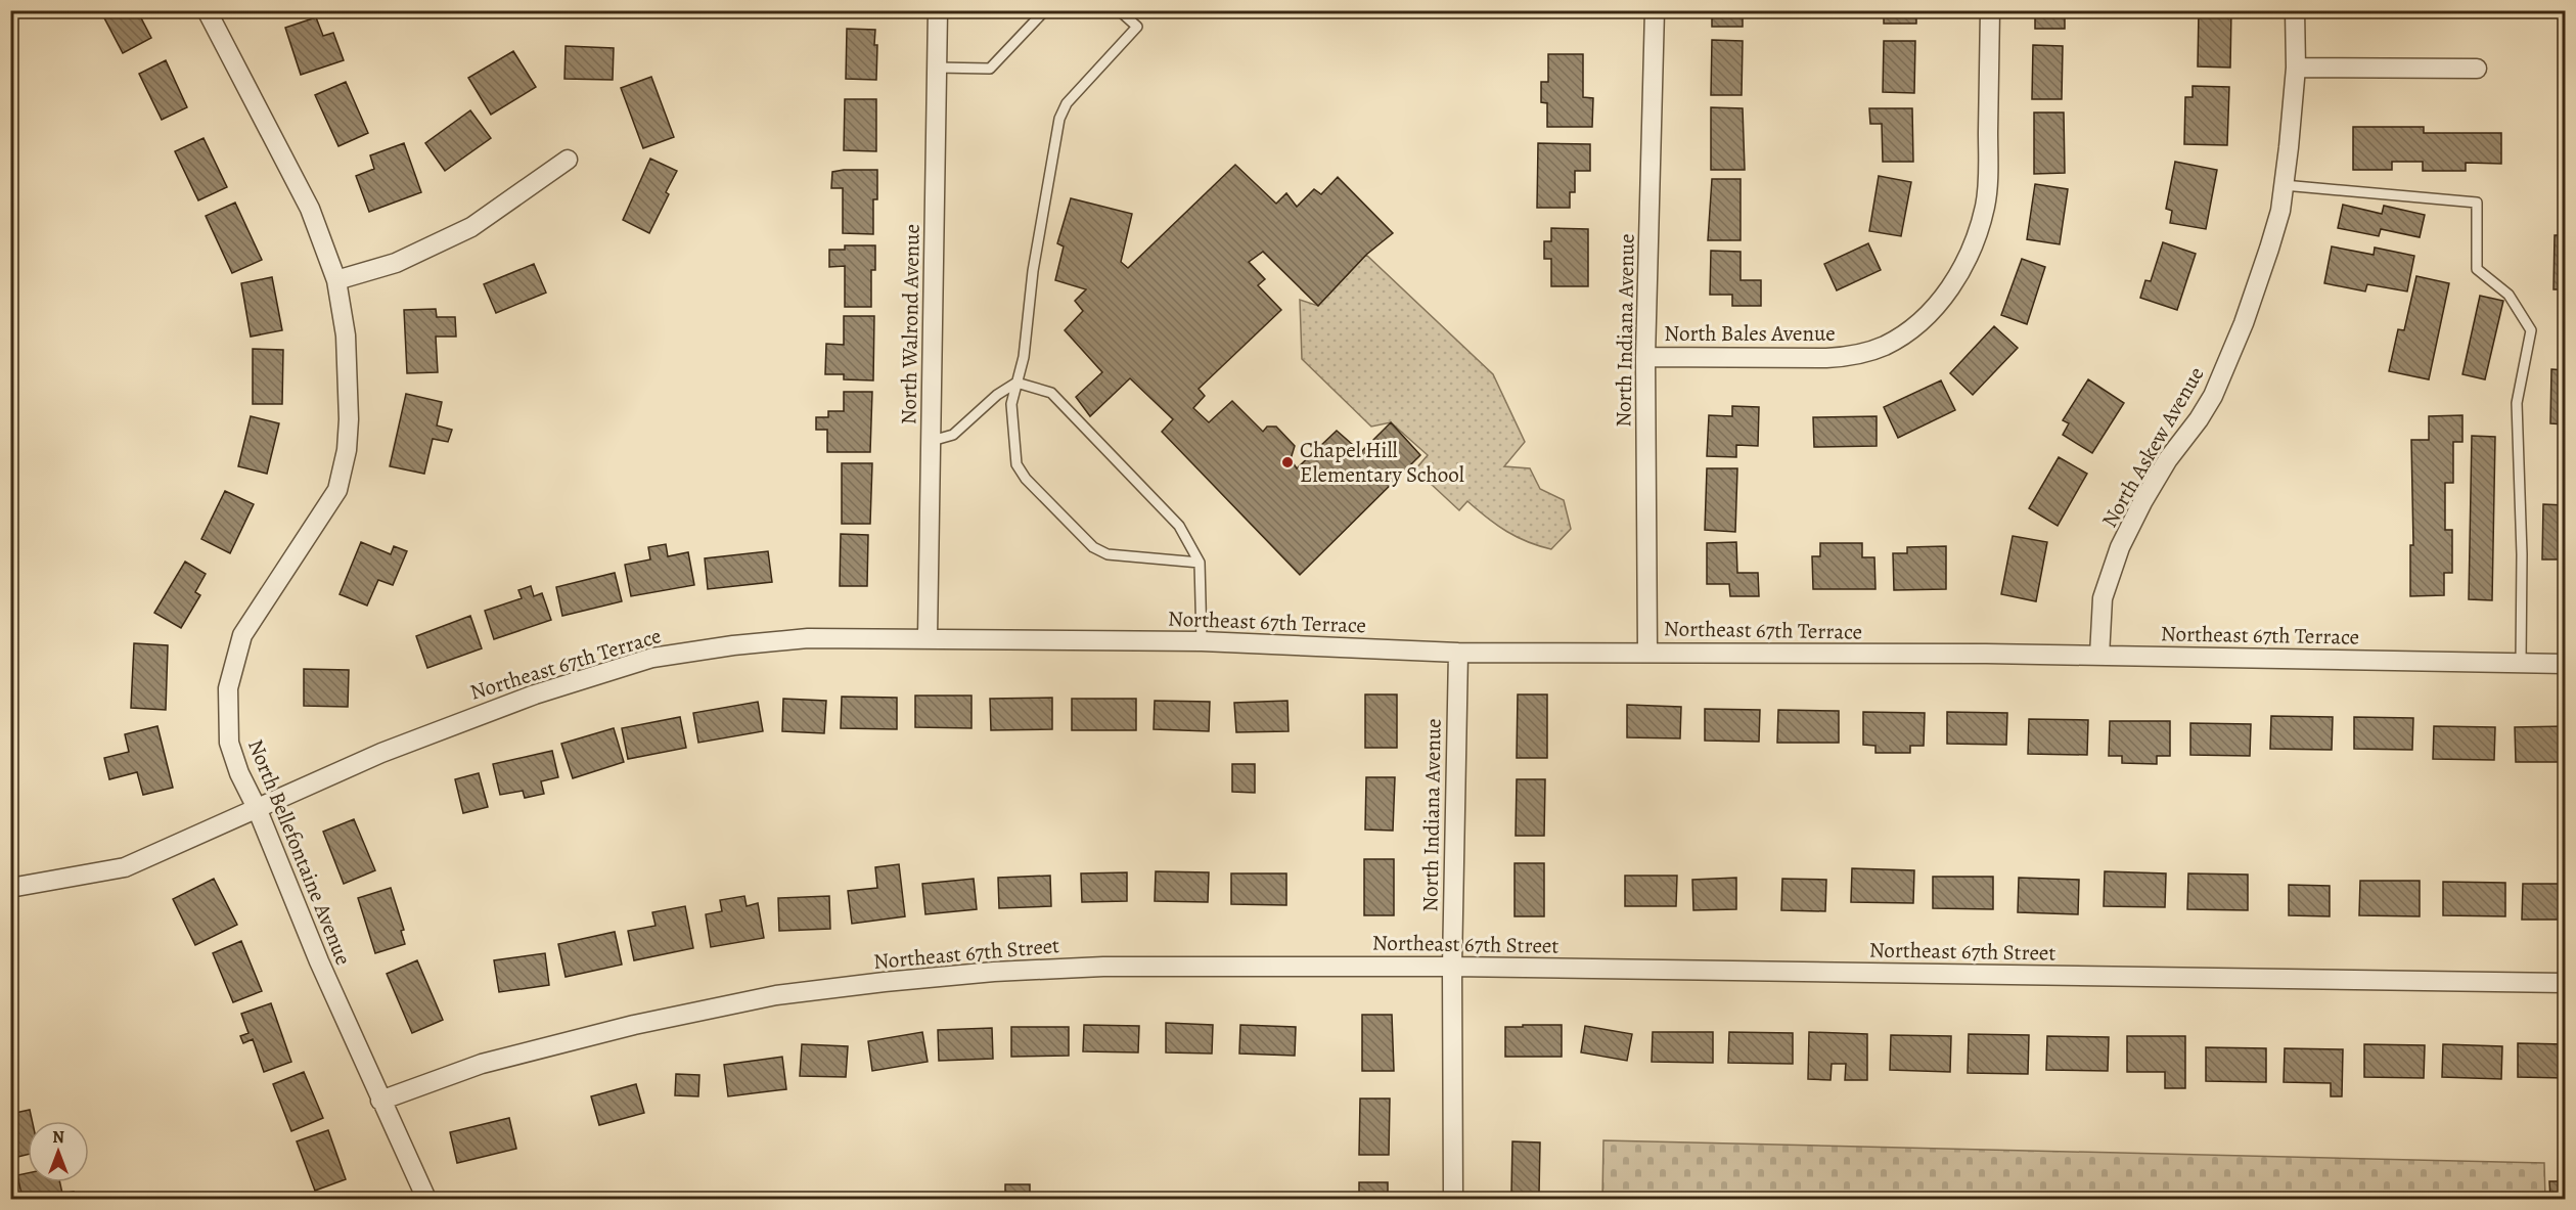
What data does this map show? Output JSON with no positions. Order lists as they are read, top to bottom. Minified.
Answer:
{"streets":{"street":["North Walrond Avenue","North Indiana Avenue","North Bales Avenue","North Askew Avenue","Northeast 67th Terrace","North Bellefontaine Avenue","Northeast 67th Street"]},"crossings":[["North Walrond Avenue","Northeast 67th Terrace"],["North Indiana Avenue","North Bales Avenue"],["North Indiana Avenue","Northeast 67th Terrace"],["North Indiana Avenue","Northeast 67th Street"],["North Askew Avenue","Northeast 67th Terrace"],["Northeast 67th Terrace","North Bellefontaine Avenue"],["North Bellefontaine Avenue","Northeast 67th Street"]],"places":["Chapel Hill Elementary School"],"north":"top"}
